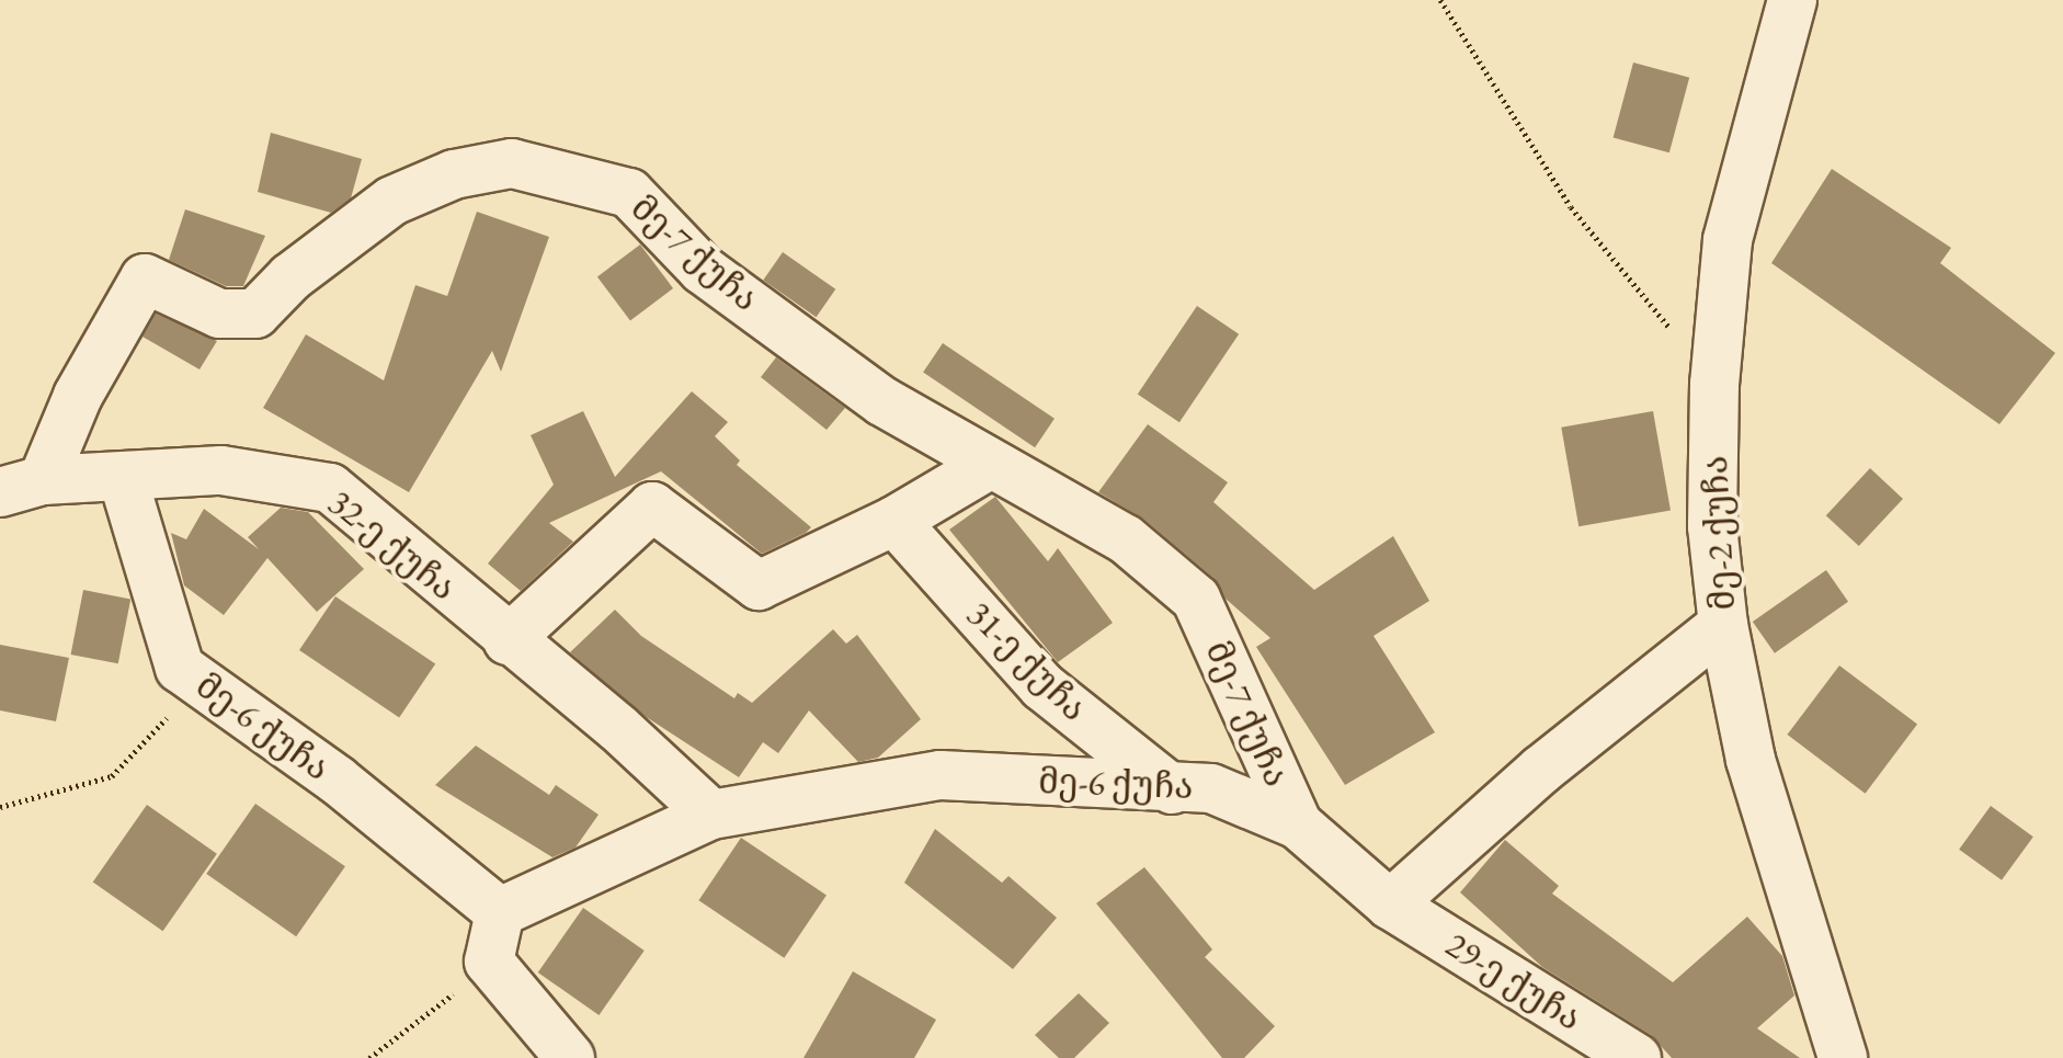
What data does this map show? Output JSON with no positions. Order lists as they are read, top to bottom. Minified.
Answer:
{"streets":{"street":["მე-7 ქუჩა","მე-2 ქუჩა","32-ე ქუჩა","31-ე ქუჩა","მე-6 ქუჩა","29-ე ქუჩა"]},"crossings":[["მე-7 ქუჩა","32-ე ქუჩა"],["მე-7 ქუჩა","მე-6 ქუჩა"],["32-ე ქუჩა","მე-6 ქუჩა"],["31-ე ქუჩა","მე-6 ქუჩა"],["მე-6 ქუჩა","29-ე ქუჩა"]]}
